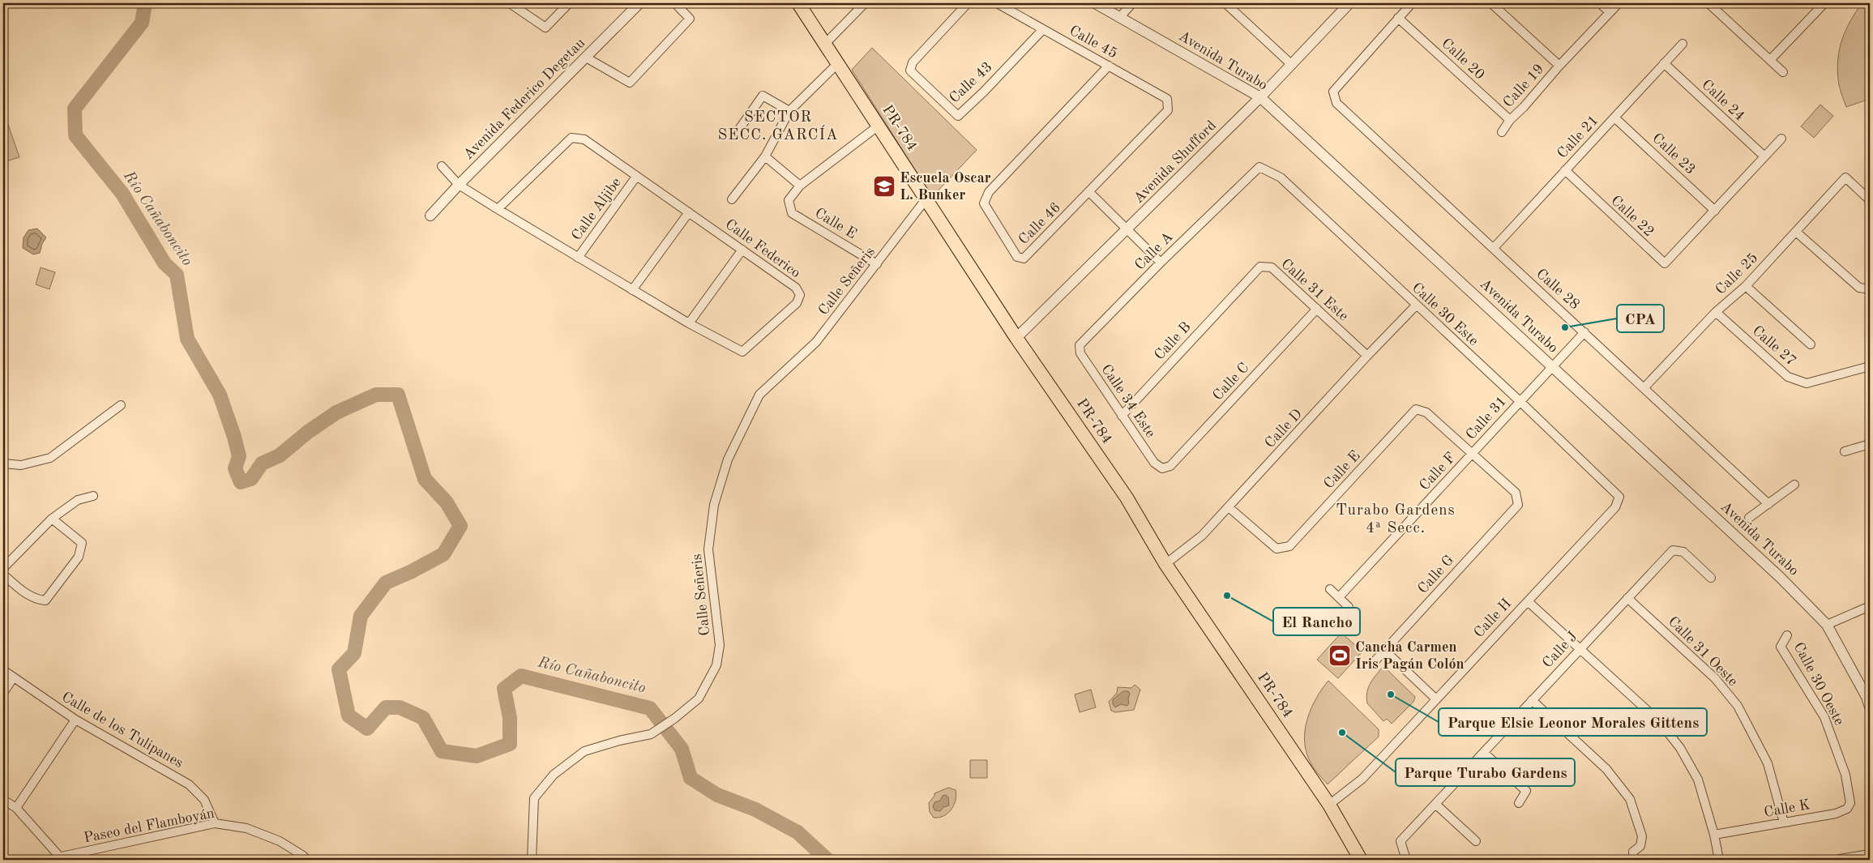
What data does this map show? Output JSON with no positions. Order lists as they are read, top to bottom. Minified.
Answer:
{"streets":{"main road":["PR-784"],"street":["Calle 45","Calle 20","Avenida Turabo","Calle 43","Calle 19","Avenida Federico Degetau","Calle 24","Calle 21","Calle 23","Avenida Shufford","Calle Aljibe","Calle 22","Calle E","Calle 46","Calle Federico","Calle A","Calle 25","Calle Señeris","Calle 28","Calle 31 Este","Calle 30 Este","Calle B","Calle 27","Calle C","Calle 34 Este","Calle 31","Calle D","Calle F","Calle G","Calle H","Calle J","Calle 31 Oeste","Calle 30 Oeste","Calle de los Tulipanes","Calle K","Paseo del Flamboyán"]},"crossings":[["Calle 45","Calle 43"],["Calle 45","Calle 46"],["Calle 20","Calle 19"],["Calle 20","Calle 28"],["Avenida Turabo","Avenida Shufford"],["Avenida Turabo","Calle 31"],["Avenida Federico Degetau","Calle Federico"],["Calle 24","Calle 21"],["PR-784","Avenida Shufford"],["PR-784","Calle Señeris"],["PR-784","Calle D"],["PR-784","Calle H"],["Calle 21","Calle 23"],["Calle 21","Calle 22"],["Calle 21","Calle 28"],["Calle 23","Calle 22"],["Calle Aljibe","Calle Federico"],["Calle E","Calle Señeris"],["Calle E","Calle 31"],["Calle E","Calle D"],["Calle E","Calle F"],["Calle E","Calle G"],["Calle A","Calle 30 Este"],["Calle A","Calle 34 Este"],["Calle 25","Calle 28"],["Calle 25","Calle 27"],["Calle 28","Calle 31"],["Calle 31 Este","Calle B"],["Calle 31 Este","Calle C"],["Calle 31 Este","Calle D"],["Calle 30 Este","Calle 31"],["Calle 30 Este","Calle D"],["Calle 30 Este","Calle H"],["Calle B","Calle 34 Este"],["Calle C","Calle 34 Este"],["Calle 31","Calle F"],["Calle 31","Calle G"],["Calle F","Calle G"],["Calle J","Calle 31 Oeste"],["Calle 31 Oeste","Calle K"],["Calle 30 Oeste","Calle K"],["Calle de los Tulipanes","Paseo del Flamboyán"]],"districts":["SECTOR SECC. GARCÍA","Turabo Gardens 4ª Secc."],"water":["Río Cañaboncito"],"places":{"school or university":["Escuela Oscar L. Bunker"],"other":["CPA","El Rancho","Parque Elsie Leonor Morales Gittens","Parque Turabo Gardens"],"sports":["Cancha Carmen Iris Pagán Colón"]}}
